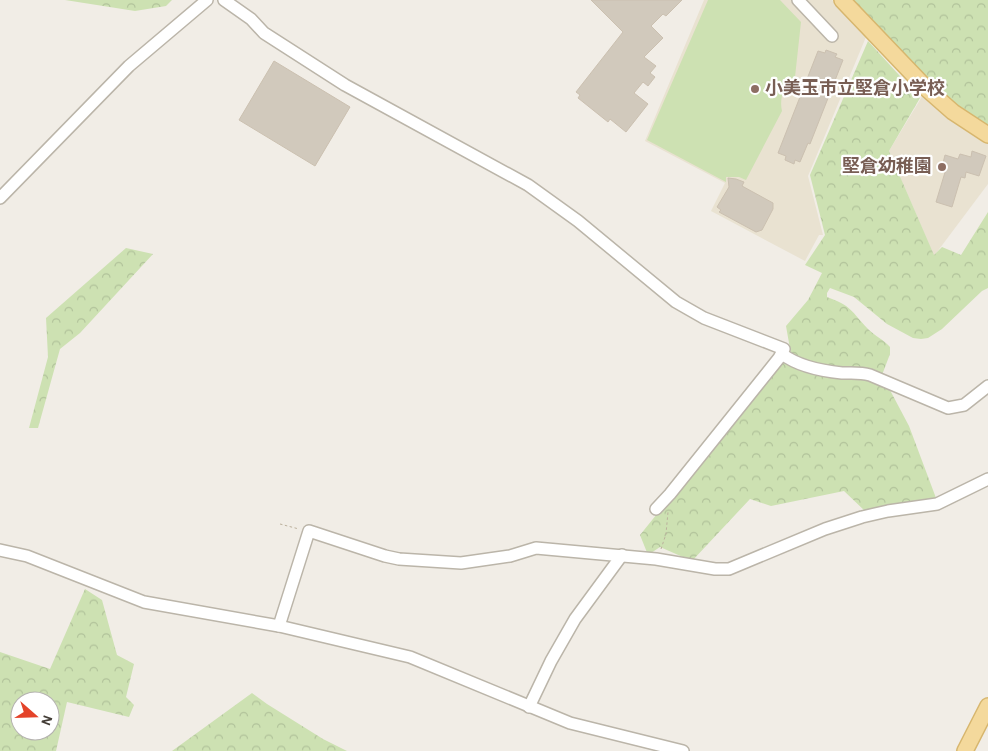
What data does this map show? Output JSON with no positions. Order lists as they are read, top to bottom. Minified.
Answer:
{"places":["小美玉市立堅倉小学校","堅倉幼稚園"],"north":"right"}
